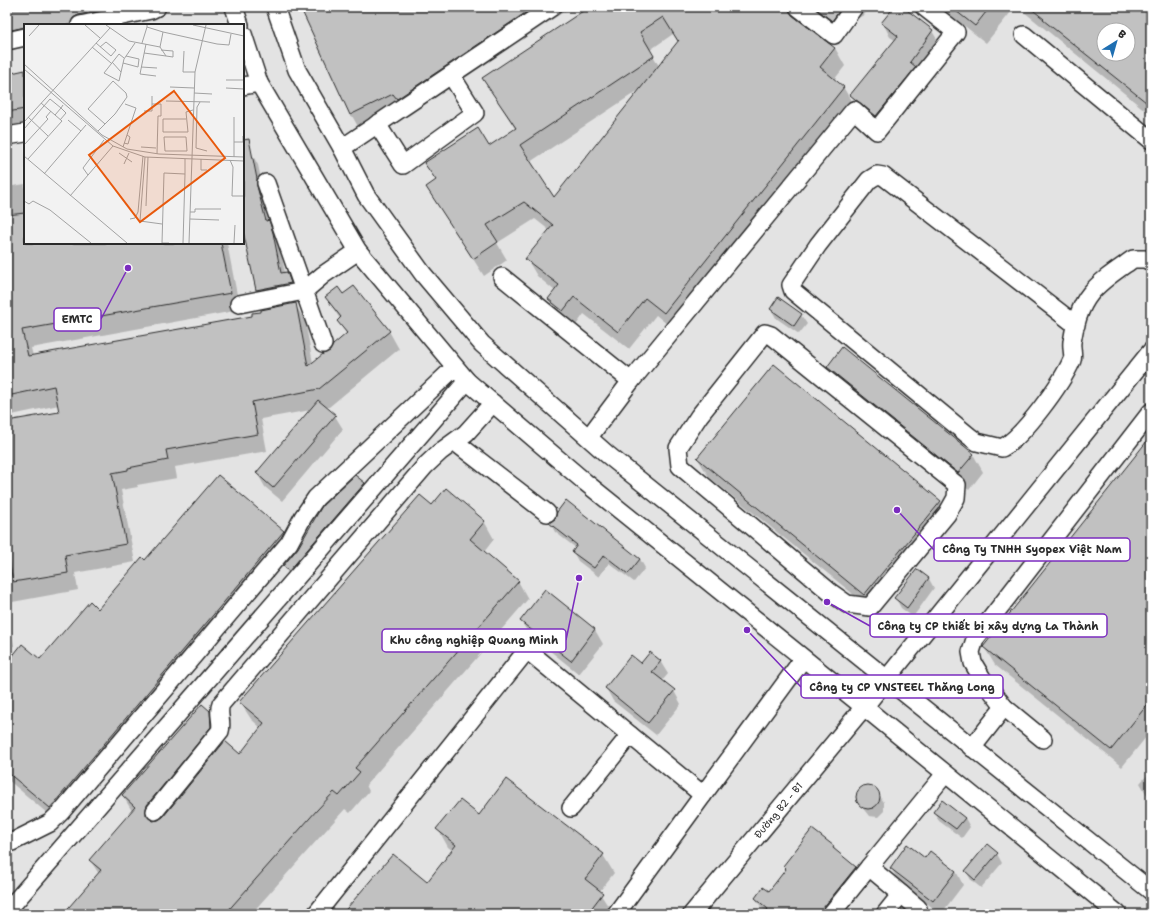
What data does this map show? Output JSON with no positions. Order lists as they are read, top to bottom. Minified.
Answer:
{"streets":{"street":["Đường B2 - B1"]},"places":["EMTC","Công Ty TNHH Syopex Việt Nam","Khu công nghiệp Quang Minh","Công ty CP thiết bị xây dựng La Thành","Công ty CP VNSTEEL Thăng Long"],"north":"top right"}
